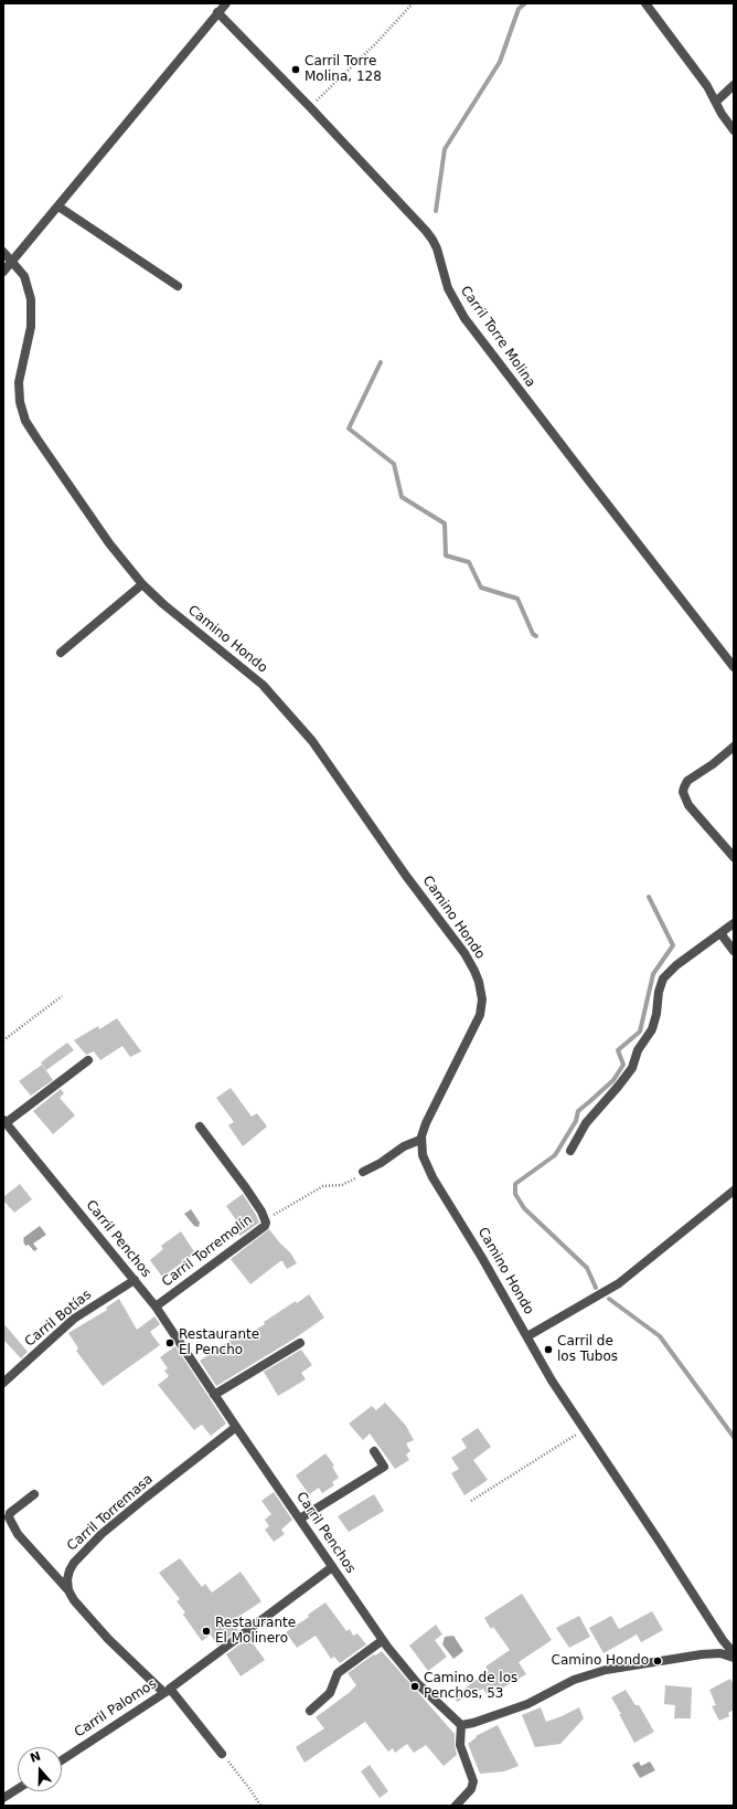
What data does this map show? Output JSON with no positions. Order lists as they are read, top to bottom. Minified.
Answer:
{"streets":{"street":["Carril Torre Molina","Camino Hondo","Carril Penchos","Carril Torremolín","Carril Botías","Carril Torremasa","Carril Palomos"]},"crossings":[["Carril Penchos","Carril Torremolín"],["Carril Penchos","Carril Botías"],["Carril Penchos","Carril Torremasa"],["Carril Penchos","Carril Palomos"]],"places":["Carril Torre Molina, 128","Restaurante El Pencho","Carril de los Tubos","Restaurante El Molinero","Camino Hondo","Camino de los Penchos, 53"],"north":"top"}
